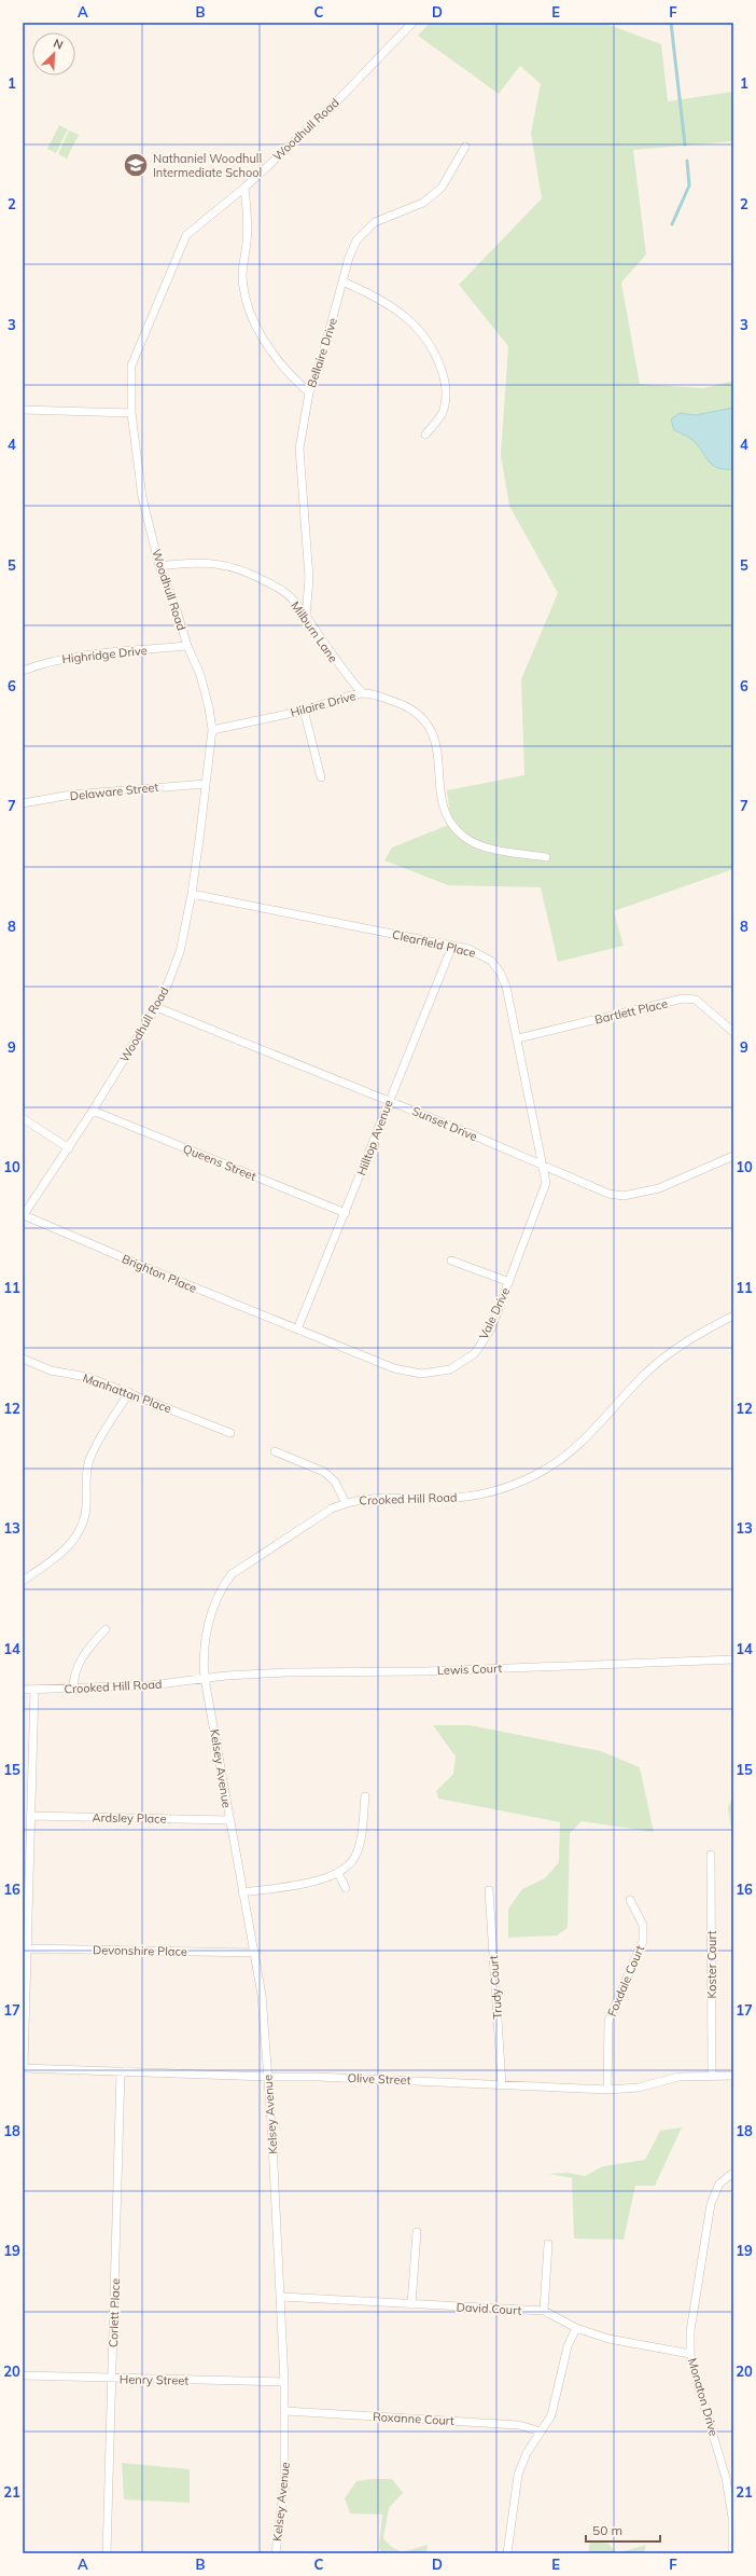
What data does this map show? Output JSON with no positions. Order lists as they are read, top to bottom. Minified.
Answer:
{"streets":{"street":["Woodhull Road","Bellaire Drive","Milburn Lane","Highridge Drive","Hilaire Drive","Delaware Street","Clearfield Place","Bartlett Place","Sunset Drive","Hilltop Avenue","Queens Street","Brighton Place","Vale Drive","Manhattan Place","Crooked Hill Road","Lewis Court","Kelsey Avenue","Ardsley Place","Devonshire Place","Koster Court","Foxdale Court","Trudy Court","Olive Street","David Court","Corlett Place","Henry Street","Monaton Drive","Roxanne Court"]},"crossings":[["Woodhull Road","Milburn Lane"],["Woodhull Road","Highridge Drive"],["Woodhull Road","Hilaire Drive"],["Woodhull Road","Delaware Street"],["Woodhull Road","Clearfield Place"],["Woodhull Road","Sunset Drive"],["Woodhull Road","Queens Street"],["Woodhull Road","Brighton Place"],["Bellaire Drive","Milburn Lane"],["Milburn Lane","Hilaire Drive"],["Clearfield Place","Bartlett Place"],["Clearfield Place","Sunset Drive"],["Clearfield Place","Hilltop Avenue"],["Clearfield Place","Vale Drive"],["Sunset Drive","Hilltop Avenue"],["Sunset Drive","Vale Drive"],["Hilltop Avenue","Queens Street"],["Hilltop Avenue","Brighton Place"],["Hilltop Avenue","Vale Drive"],["Brighton Place","Vale Drive"],["Crooked Hill Road","Lewis Court"],["Crooked Hill Road","Kelsey Avenue"],["Lewis Court","Kelsey Avenue"],["Kelsey Avenue","Ardsley Place"],["Kelsey Avenue","Devonshire Place"],["Kelsey Avenue","Olive Street"],["Kelsey Avenue","David Court"],["Kelsey Avenue","Henry Street"],["Kelsey Avenue","Roxanne Court"],["Koster Court","Olive Street"],["Foxdale Court","Olive Street"],["Trudy Court","Olive Street"],["Olive Street","Corlett Place"],["David Court","Monaton Drive"],["Corlett Place","Henry Street"]],"places":{"school or university":["Nathaniel Woodhull Intermediate School"]},"scale_bar":"50 m","north":"top right","grid":{"columns":["A","B","C","D","E","F"],"rows":["1","2","3","4","5","6","7","8","9","10","11","12","13","14","15","16","17","18","19","20","21"]}}
